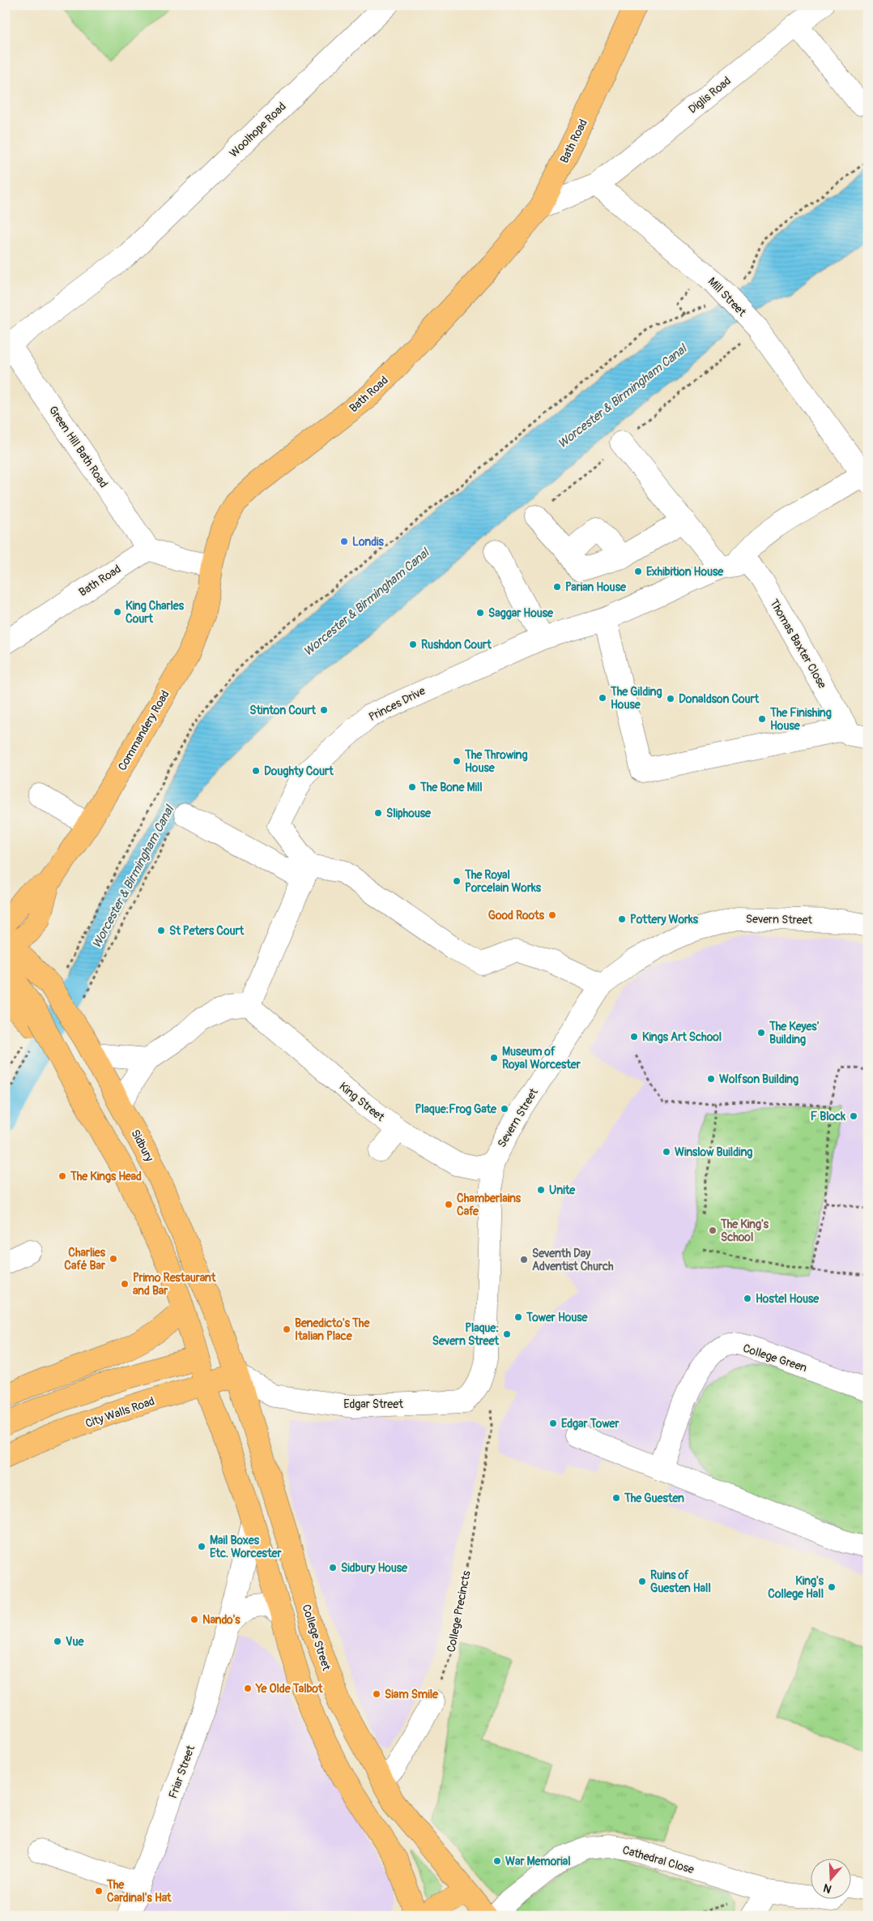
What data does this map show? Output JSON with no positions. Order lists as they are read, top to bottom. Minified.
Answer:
{"streets":{"main road":["Bath Road","Commandery Road","Sidbury","City Walls Road","College Street"],"street":["Diglis Road","Woolhope Road","Mill Street","Green Hill Bath Road","Thomas Baxter Close","Princes Drive","Severn Street","King Street","College Green","Edgar Street","Friar Street","Cathedral Close"],"path":["College Precincts"]},"crossings":[["Diglis Road","Mill Street"],["Woolhope Road","Green Hill Bath Road"],["Bath Road","Green Hill Bath Road"],["Bath Road","Commandery Road"],["Mill Street","Princes Drive"],["Thomas Baxter Close","Princes Drive"],["Commandery Road","Sidbury"],["Severn Street","King Street"],["Severn Street","Edgar Street"],["Sidbury","Edgar Street"],["Sidbury","City Walls Road"],["Sidbury","College Street"],["Edgar Street","City Walls Road"],["Edgar Street","College Street"],["City Walls Road","College Street"],["College Street","Cathedral Close"]],"water":["Worcester & Birmingham Canal"],"places":["Londis","Exhibition House","Parian House","King Charles Court","Saggar House","Rushdon Court","The Gilding House","Donaldson Court","Stinton Court","The Finishing House","The Throwing House","Doughty Court","The Bone Mill","Sliphouse","The Royal Porcelain Works","Good Roots","Pottery Works","St Peters Court","The Keyes' Building","Kings Art School","Museum of Royal Worcester","Wolfson Building","Plaque:Frog Gate","F Block","Winslow Building","The Kings Head","Unite","Chamberlains Cafe","The King's School","Charlies Café Bar","Seventh Day Adventist Church","Primo Restaurant and Bar","Hostel House","Tower House","Benedicto's The Italian Place","Plaque: Severn Street","Edgar Tower","The Guesten","Mail Boxes Etc. Worcester","Sidbury House","Ruins of Guesten Hall","King's College Hall","Nando's","Vue","Ye Olde Talbot","Siam Smile","War Memorial","The Cardinal's Hat"],"north":"bottom"}
